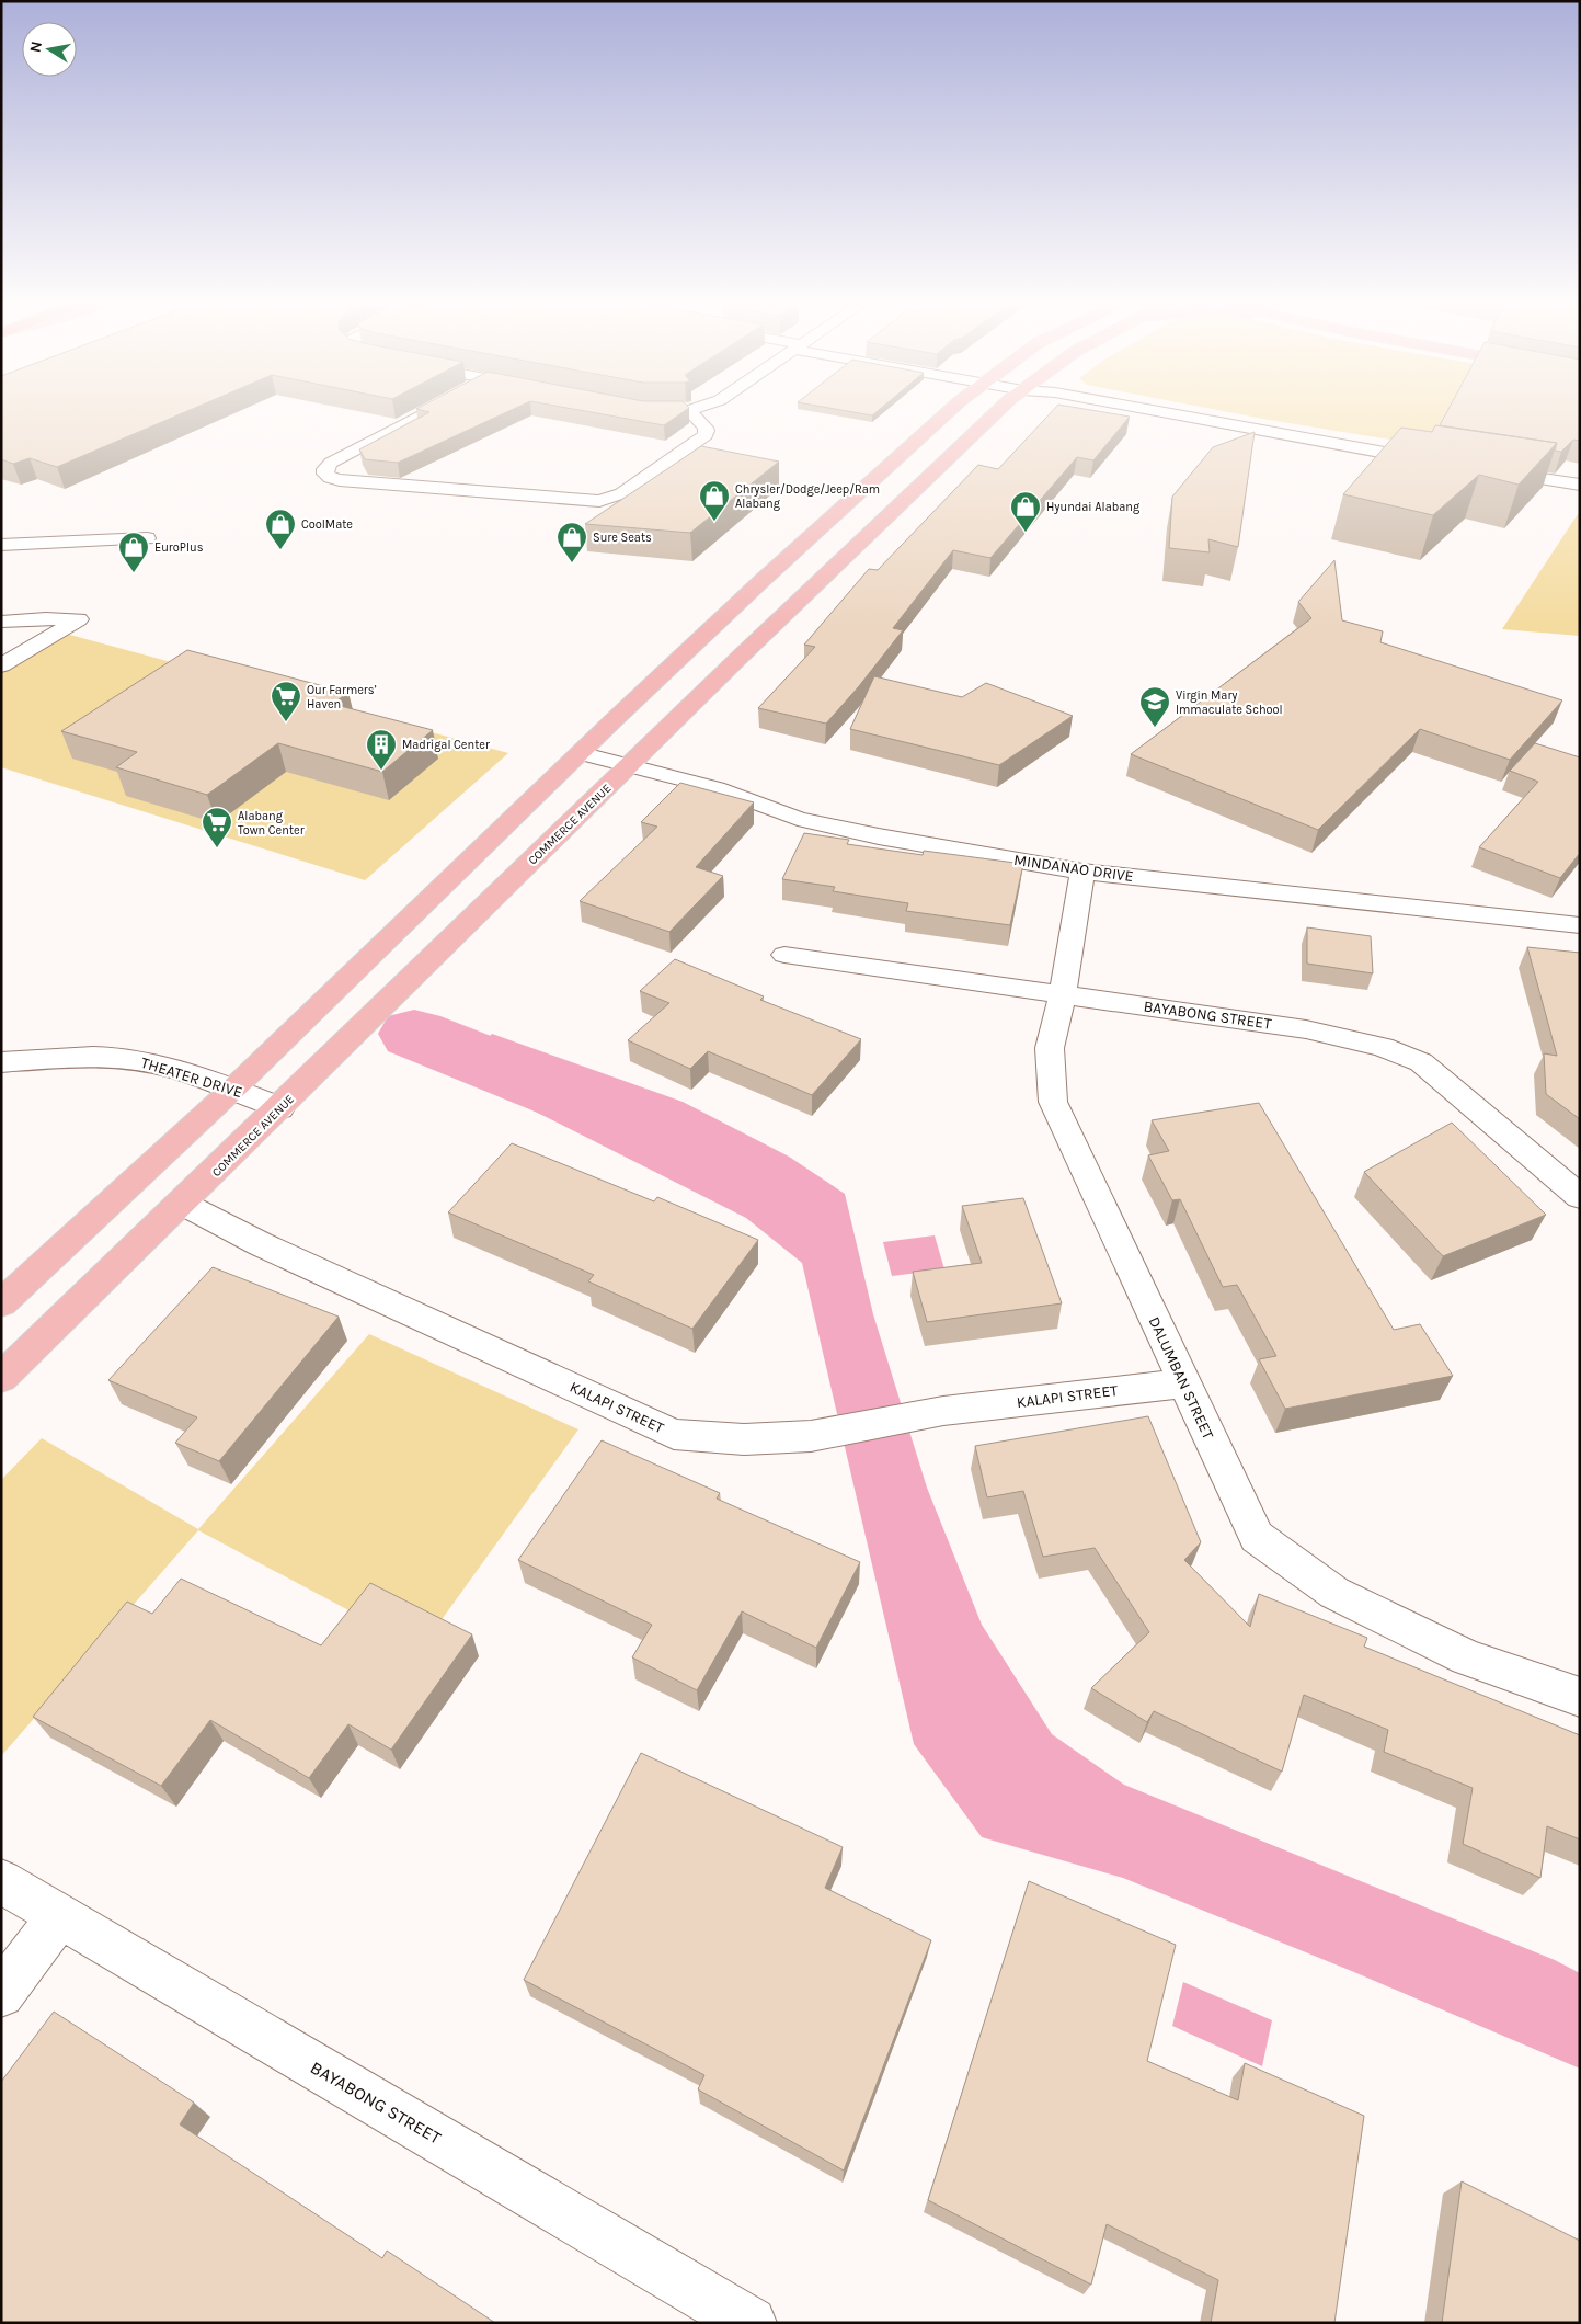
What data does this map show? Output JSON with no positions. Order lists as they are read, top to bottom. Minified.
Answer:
{"streets":{"main road":["COMMERCE AVENUE"],"street":["MINDANAO DRIVE","BAYABONG STREET","THEATER DRIVE","DALUMBAN STREET","KALAPI STREET"]},"crossings":[["COMMERCE AVENUE","MINDANAO DRIVE"],["COMMERCE AVENUE","THEATER DRIVE"],["COMMERCE AVENUE","KALAPI STREET"],["MINDANAO DRIVE","DALUMBAN STREET"],["BAYABONG STREET","DALUMBAN STREET"],["DALUMBAN STREET","KALAPI STREET"]],"places":{"shop":["Chrysler/Dodge/Jeep/Ram Alabang","Hyundai Alabang","CoolMate","Sure Seats","EuroPlus"],"supermarket":["Our Farmers’ Haven","Alabang Town Center"],"school or university":["Virgin Mary Immaculate School"],"building":["Madrigal Center"]},"north":"left"}
